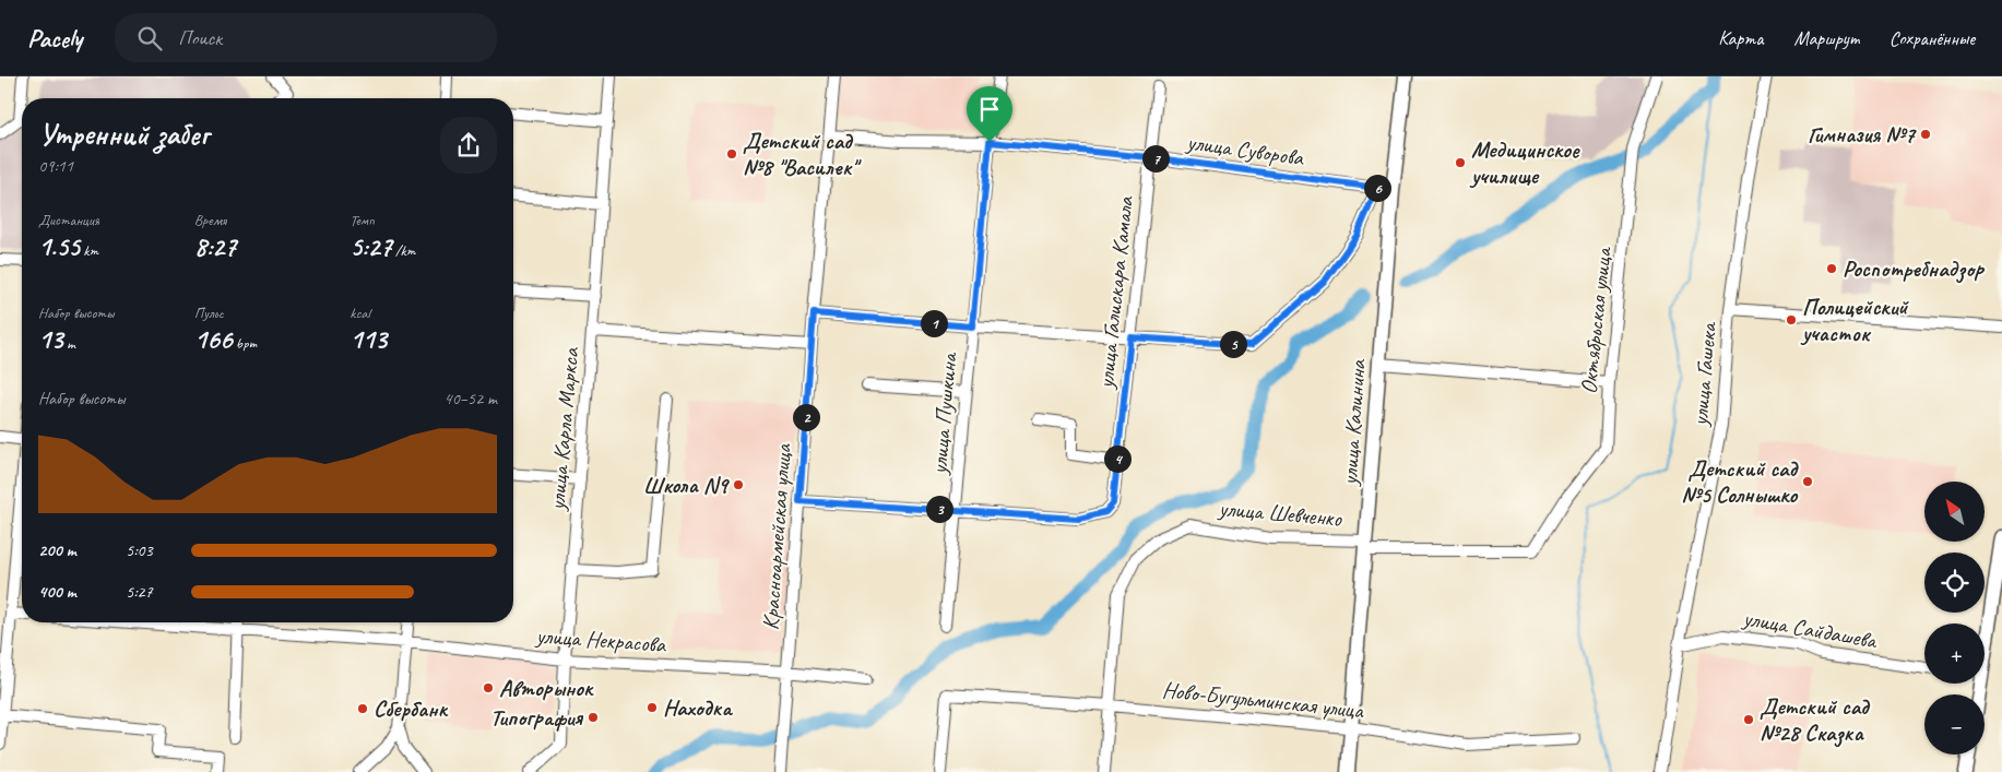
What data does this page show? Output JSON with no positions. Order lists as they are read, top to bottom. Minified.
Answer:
{"streets":{"main road":["улица Калинина"],"street":["улица Суворова","улица Галискара Камала","Октябрьская улица","улица Гашека","улица Пушкина","улица Карла Маркса","улица Шевченко","Красноармейская улица","улица Сайдашева","улица Некрасова","Ново-Бугульминская улица"]},"crossings":[["улица Суворова","улица Галискара Камала"],["улица Суворова","улица Пушкина"],["улица Суворова","улица Калинина"],["улица Суворова","Красноармейская улица"],["улица Галискара Камала","улица Пушкина"],["Октябрьская улица","улица Шевченко"],["улица Гашека","улица Сайдашева"],["улица Калинина","улица Шевченко"],["улица Калинина","Ново-Бугульминская улица"],["улица Карла Маркса","улица Некрасова"],["улица Шевченко","Ново-Бугульминская улица"],["Красноармейская улица","улица Некрасова"]],"places":["Гимназия №7","Детский сад №8 \"Василек\"","Медицинское училище","Роспотребнадзор","Полицейский участок","Детский сад №5 Солнышко","Школа N9","Авторынок","Находка","Сбербанк","Типография","Детский сад №28 Сказка"],"north":"top left","page":{"header":"Pacely","search":"Поиск","nav":["Карта","Маршрут","Сохранённые"],"heading":["Утренний забег","09:11"],"pins":["7","6","1","5","2","4","3"],"stats":[["Дистанция","1.55 km"],["Время","8:27"],["Темп","5:27 /km"],["Набор высоты","13 m"],["Пульс","166 bpm"],["kcal","113"]],"chart":["Набор высоты","40–52 m"],"map_buttons":["+","−"],"list":[{"name":"200 m","note":"5:03"},{"name":"400 m","note":"5:27"}]}}
